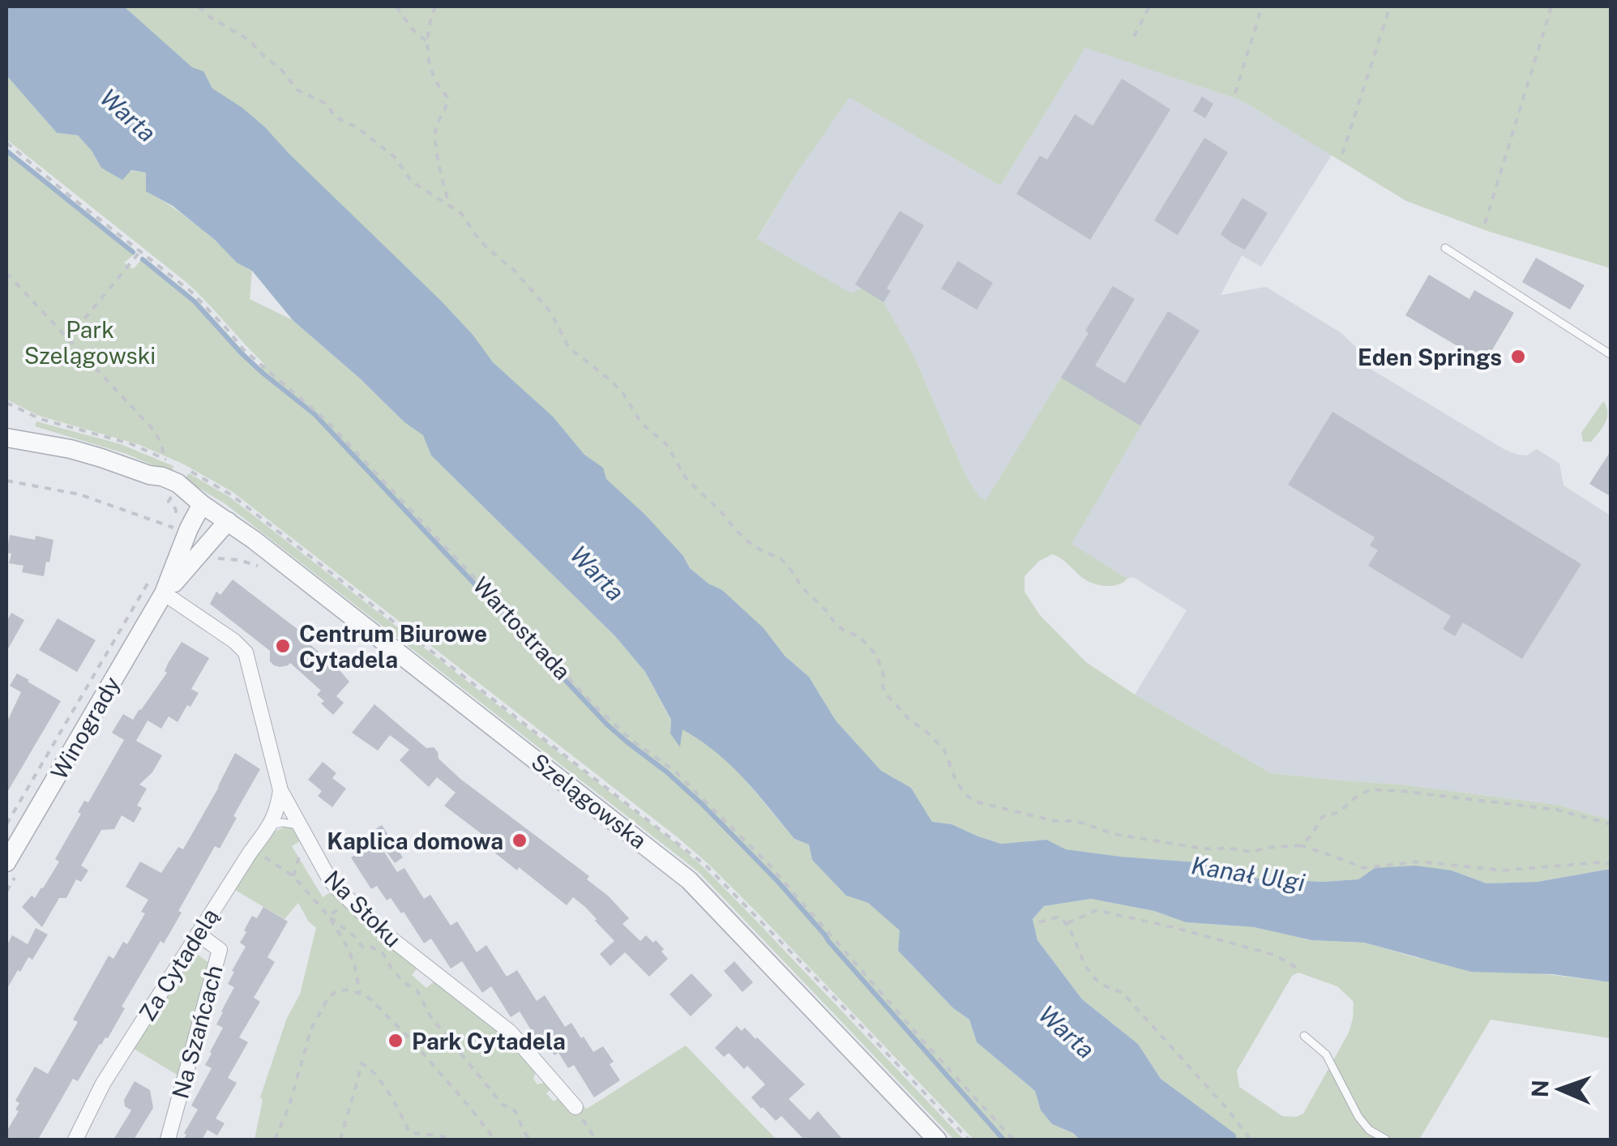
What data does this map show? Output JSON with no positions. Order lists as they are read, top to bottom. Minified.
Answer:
{"streets":{"street":["Winogrady","Szelągowska","Na Stoku","Za Cytadelą","Na Szańcach"],"path":["Wartostrada"]},"crossings":[["Winogrady","Szelągowska"],["Winogrady","Na Stoku"],["Na Stoku","Za Cytadelą"],["Za Cytadelą","Na Szańcach"]],"water":["Warta","Kanał Ulgi"],"parks":["Park Szelągowski"],"places":["Eden Springs","Centrum Biurowe Cytadela","Kaplica domowa","Park Cytadela"],"north":"left"}
